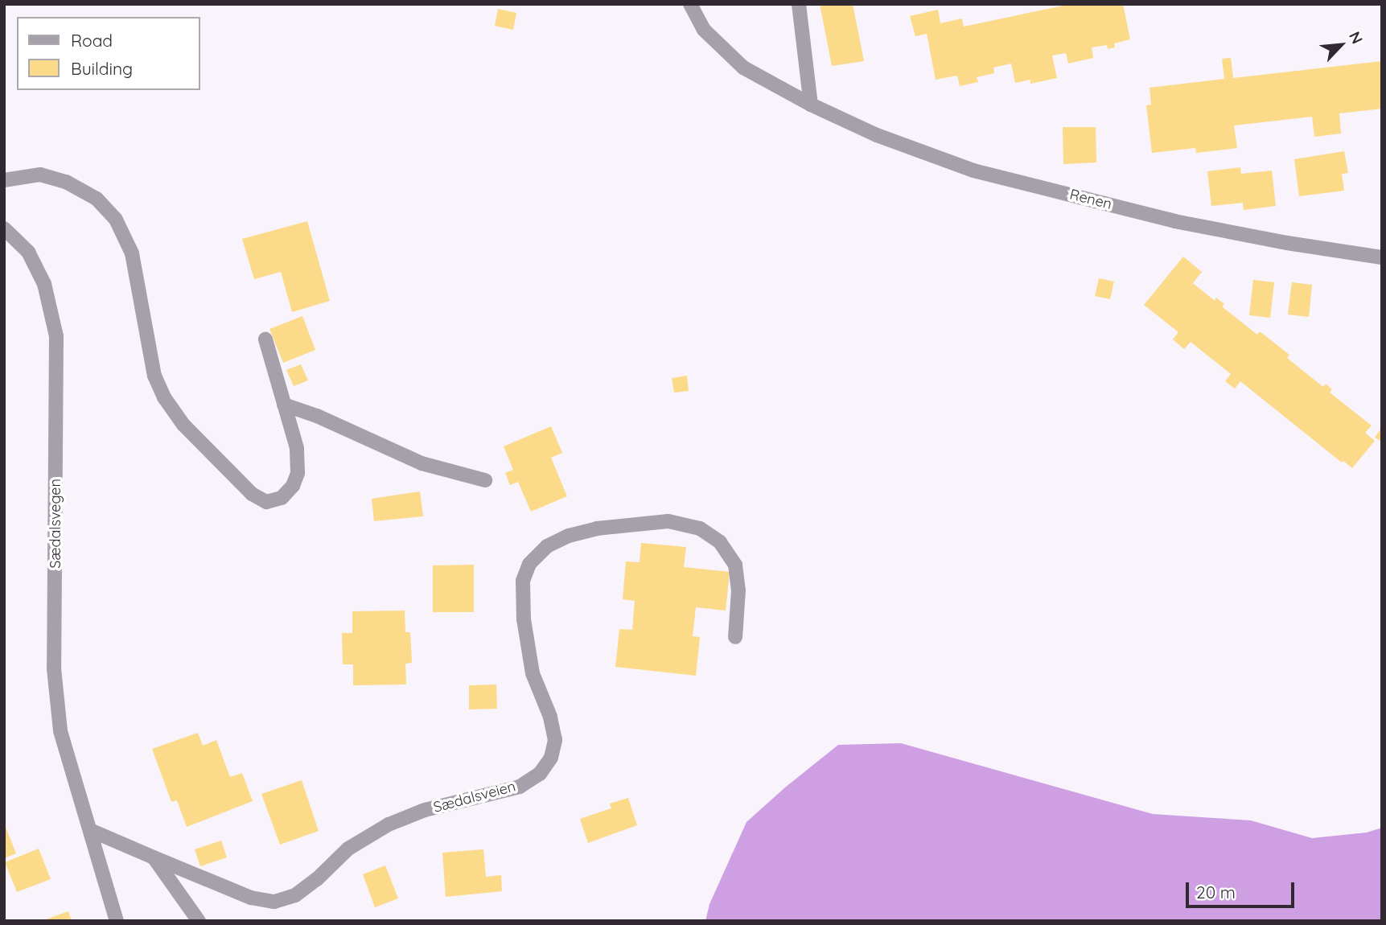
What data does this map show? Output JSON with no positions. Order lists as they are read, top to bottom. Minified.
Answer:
{"streets":{"street":["Renen","Sædalsvegen","Sædalsveien"]},"legend":["Road","Building"],"scale_bar":"20 m","north":"top right"}
